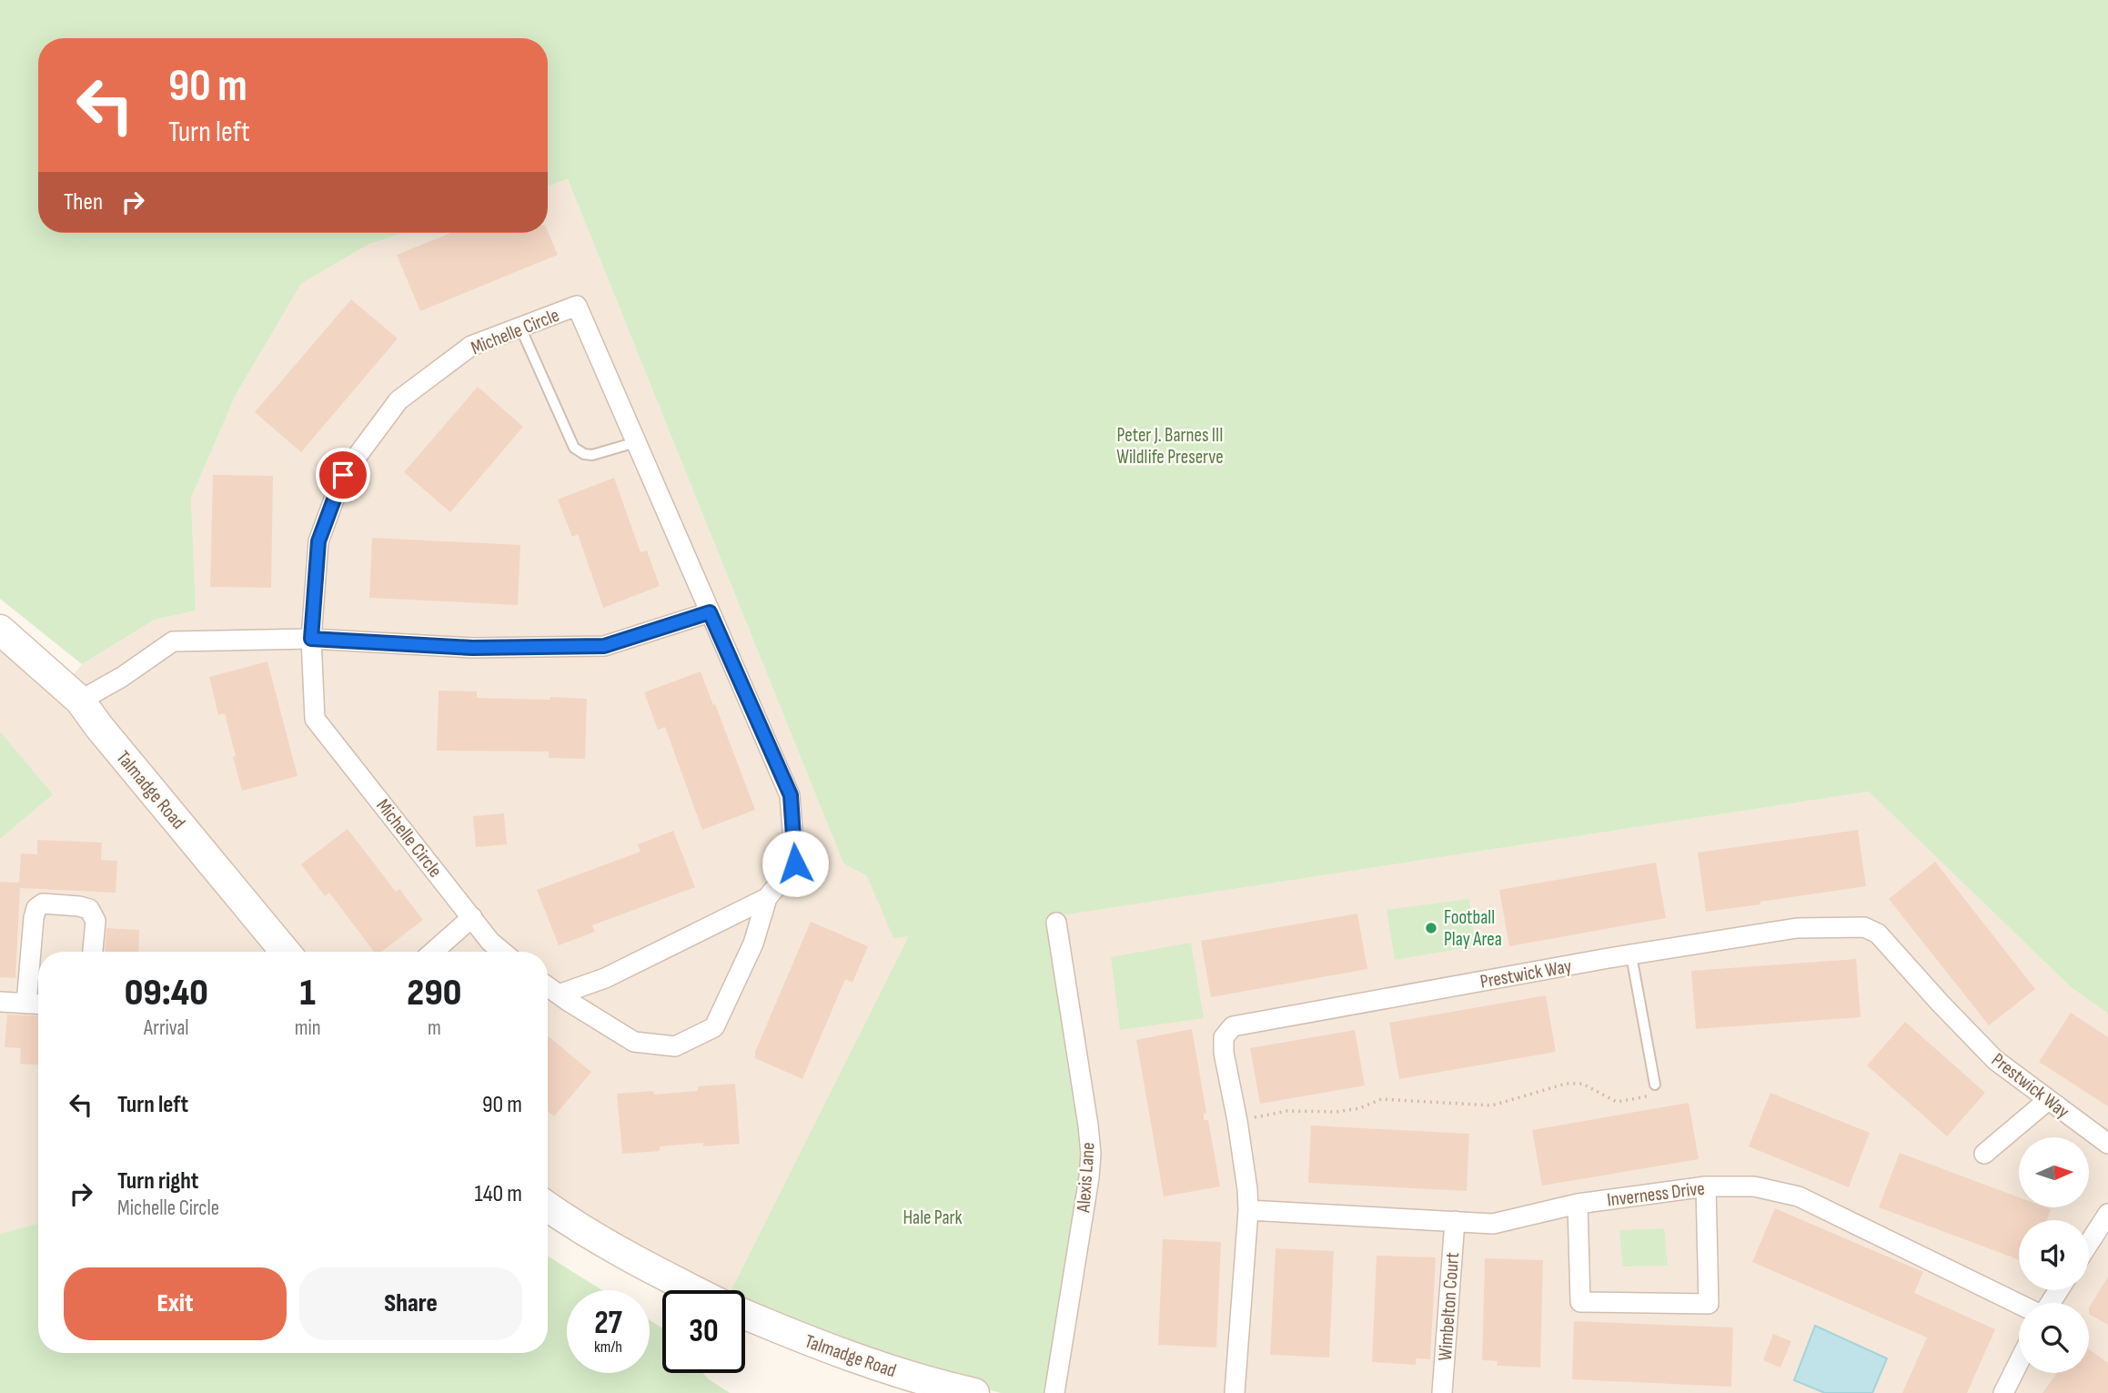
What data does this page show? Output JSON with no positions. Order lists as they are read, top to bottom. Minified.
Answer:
{"streets":{"street":["Michelle Circle","Talmadge Road","Prestwick Way","Alexis Lane","Inverness Drive","Wimbelton Court"]},"crossings":[["Prestwick Way","Inverness Drive"],["Inverness Drive","Wimbelton Court"]],"parks":["Peter J. Barnes III Wildlife Preserve","Hale Park"],"places":["Football Play Area"],"north":"right","page":{"turn":["90 m","Turn left"],"then":"Then","eta":["09:40","Arrival","1","min","290","m"],"list":[{"name":"Turn left","value":"90 m"},{"name":"Turn right","note":"Michelle Circle","value":"140 m"}],"buttons":["Exit","Share"],"speed":"27 km/h","limit":"30"}}
